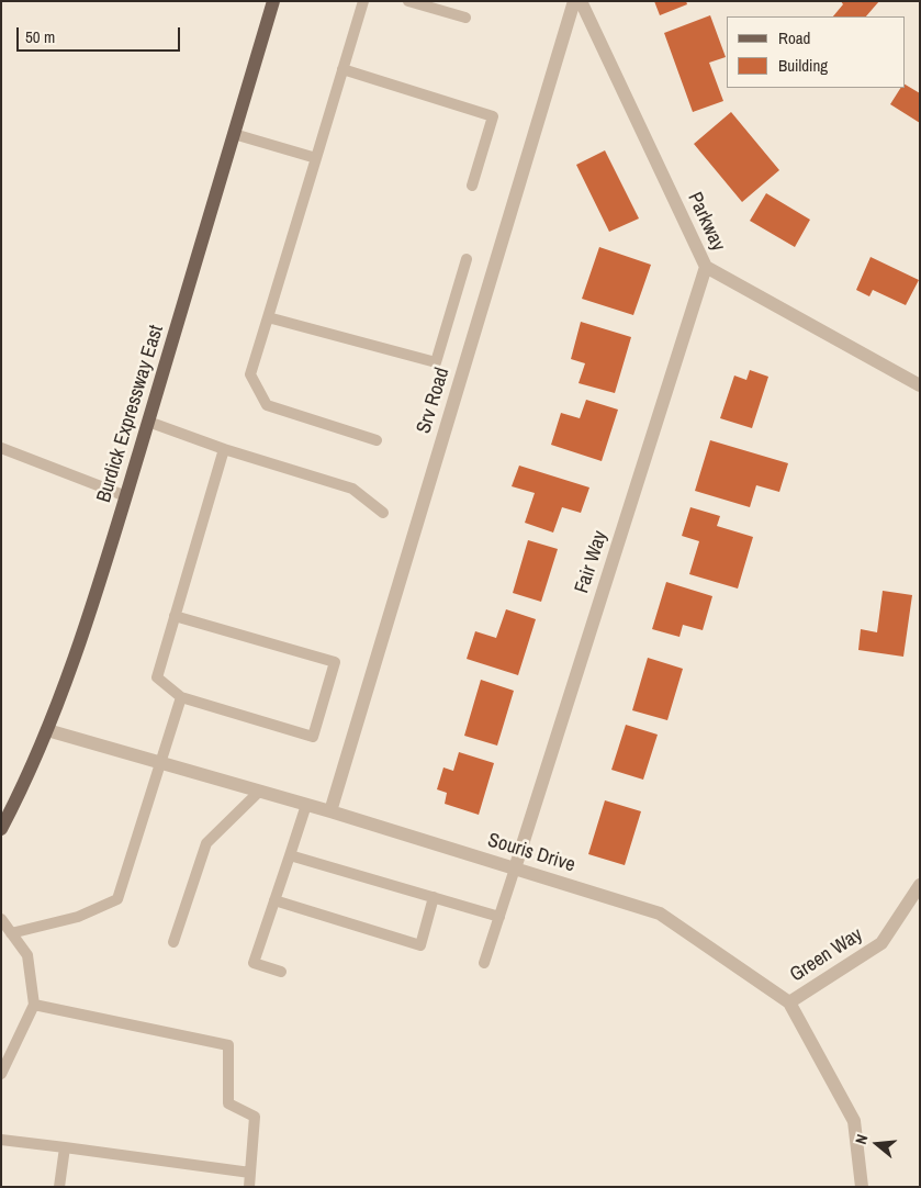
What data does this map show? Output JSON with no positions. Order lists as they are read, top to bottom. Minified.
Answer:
{"streets":{"main road":["Burdick Expressway East"],"street":["Parkway","Srv Road","Fair Way","Souris Drive","Green Way"]},"crossings":[["Parkway","Fair Way"],["Srv Road","Souris Drive"],["Burdick Expressway East","Souris Drive"],["Fair Way","Souris Drive"],["Souris Drive","Green Way"]],"legend":["Road","Building"],"scale_bar":"50 m","north":"left"}
